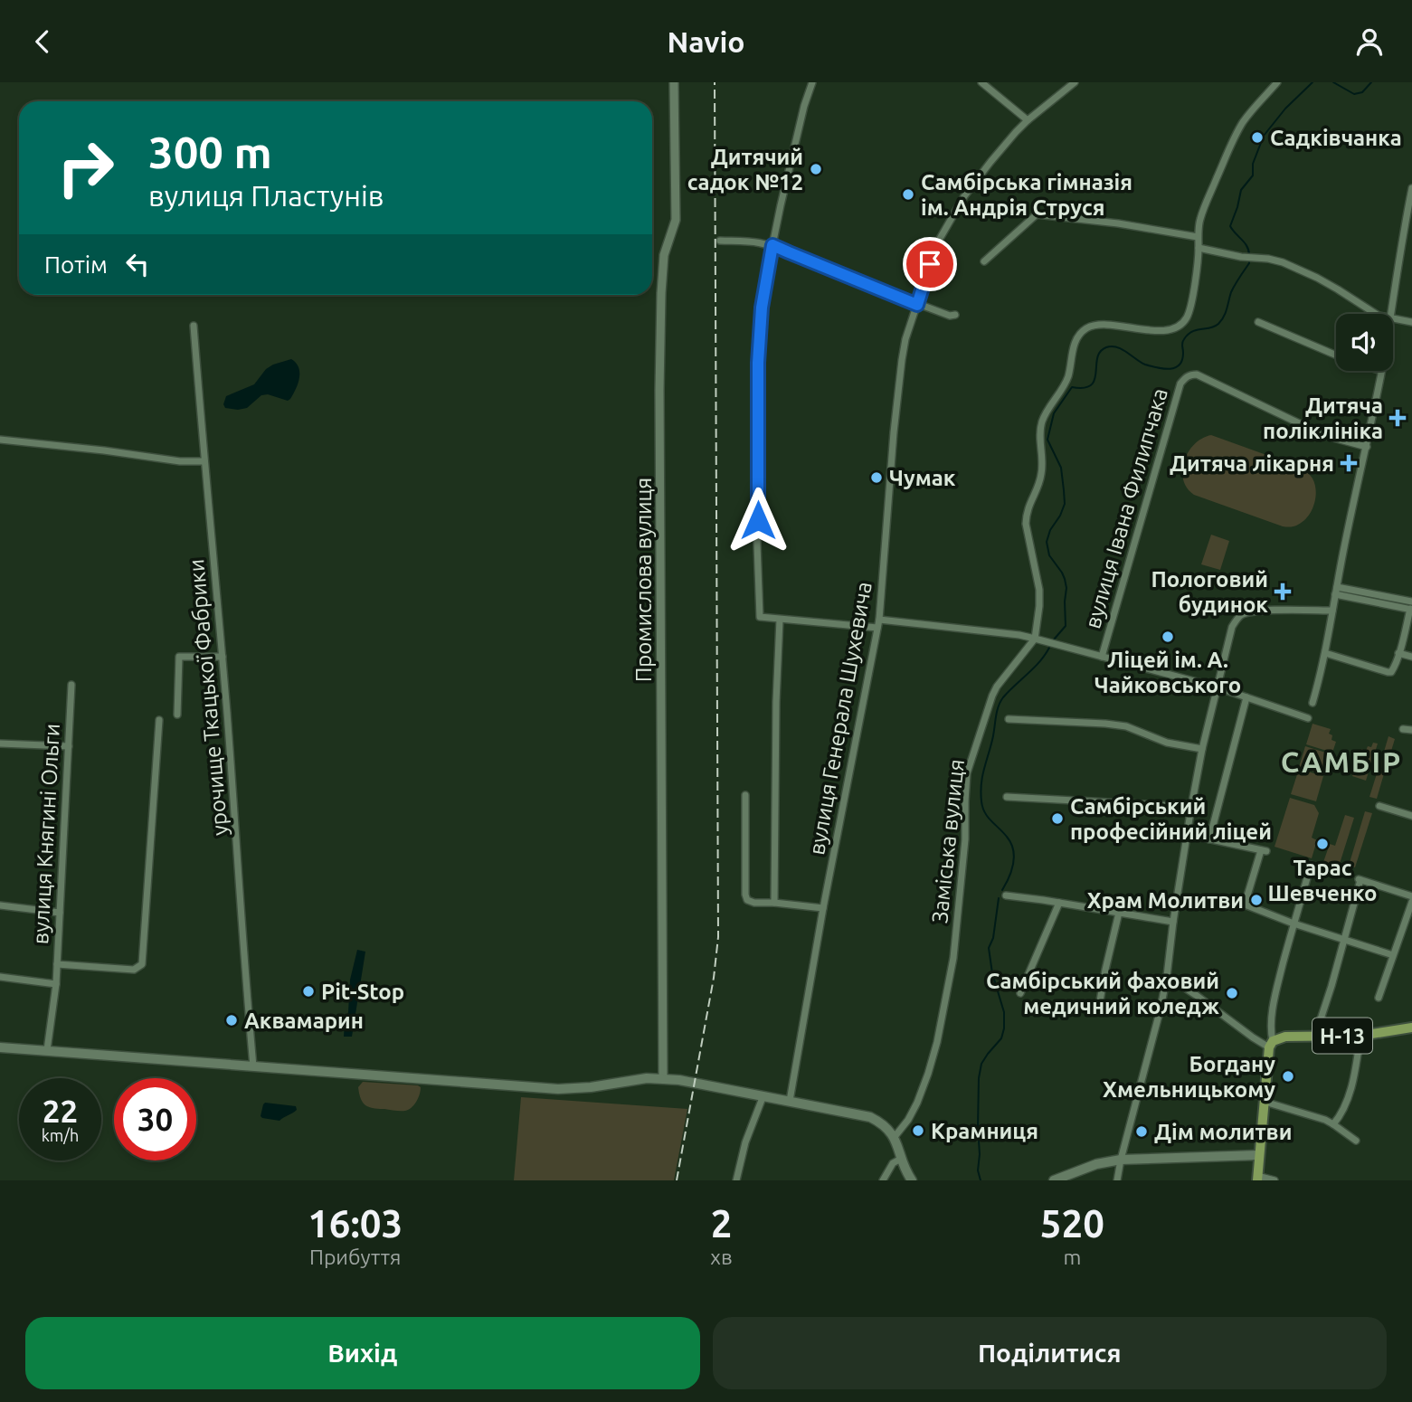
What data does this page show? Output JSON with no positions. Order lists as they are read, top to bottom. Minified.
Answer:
{"streets":{"main road":["Н-13"],"street":["вулиця Івана Филипчака","Промислова вулиця","урочище Ткацької Фабрики","вулиця Генерала Шухевича","вулиця Княгині Ольги","Заміська вулиця"]},"districts":["САМБІР"],"places":{"other":["Садкiвчанка","Дитячий садок №12","Самбірська гімназія ім. Андрія Струся","Чумак","Ліцей ім. А. Чайковського","Самбірський професійний ліцей","Тарас Шевченко","Храм Молитви","Pit-Stop","Самбірський фаховий медичний коледж","Аквамарин","Богдану Хмельницькому","Крамниця","Дім молитви"],"health":["Дитяча поліклініка","Дитяча лікарня","Пологовий будинок"]},"page":{"header":"Navio","turn":["300 m","вулиця Пластунів"],"then":"Потім","speed":"22 km/h","limit":"30","eta":["16:03","Прибуття","2","хв","520","m"],"buttons":["Вихід","Поділитися"]}}
